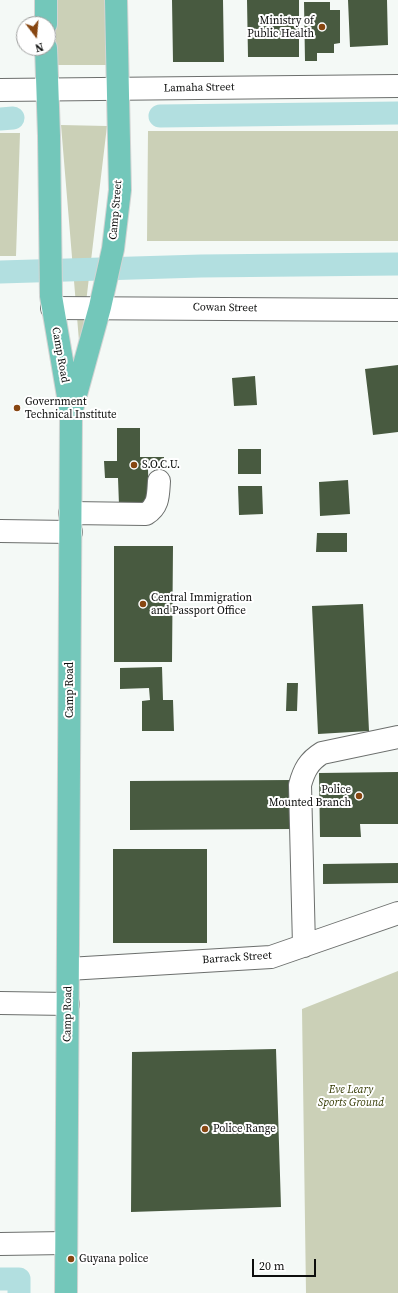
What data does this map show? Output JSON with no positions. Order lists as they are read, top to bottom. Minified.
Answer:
{"streets":{"main road":["Camp Street","Camp Road"],"street":["Lamaha Street","Cowan Street","Barrack Street"]},"crossings":[["Lamaha Street","Camp Street"],["Lamaha Street","Camp Road"],["Camp Street","Cowan Street"],["Camp Street","Camp Road"],["Cowan Street","Camp Road"],["Camp Road","Barrack Street"]],"parks":["Eve Leary Sports Ground"],"places":["Ministry of Public Health","Government Technical Institute","S.O.C.U.","Central Immigration and Passport Office","Police Mounted Branch","Police Range","Guyana police"],"scale_bar":"20 m","north":"bottom"}
